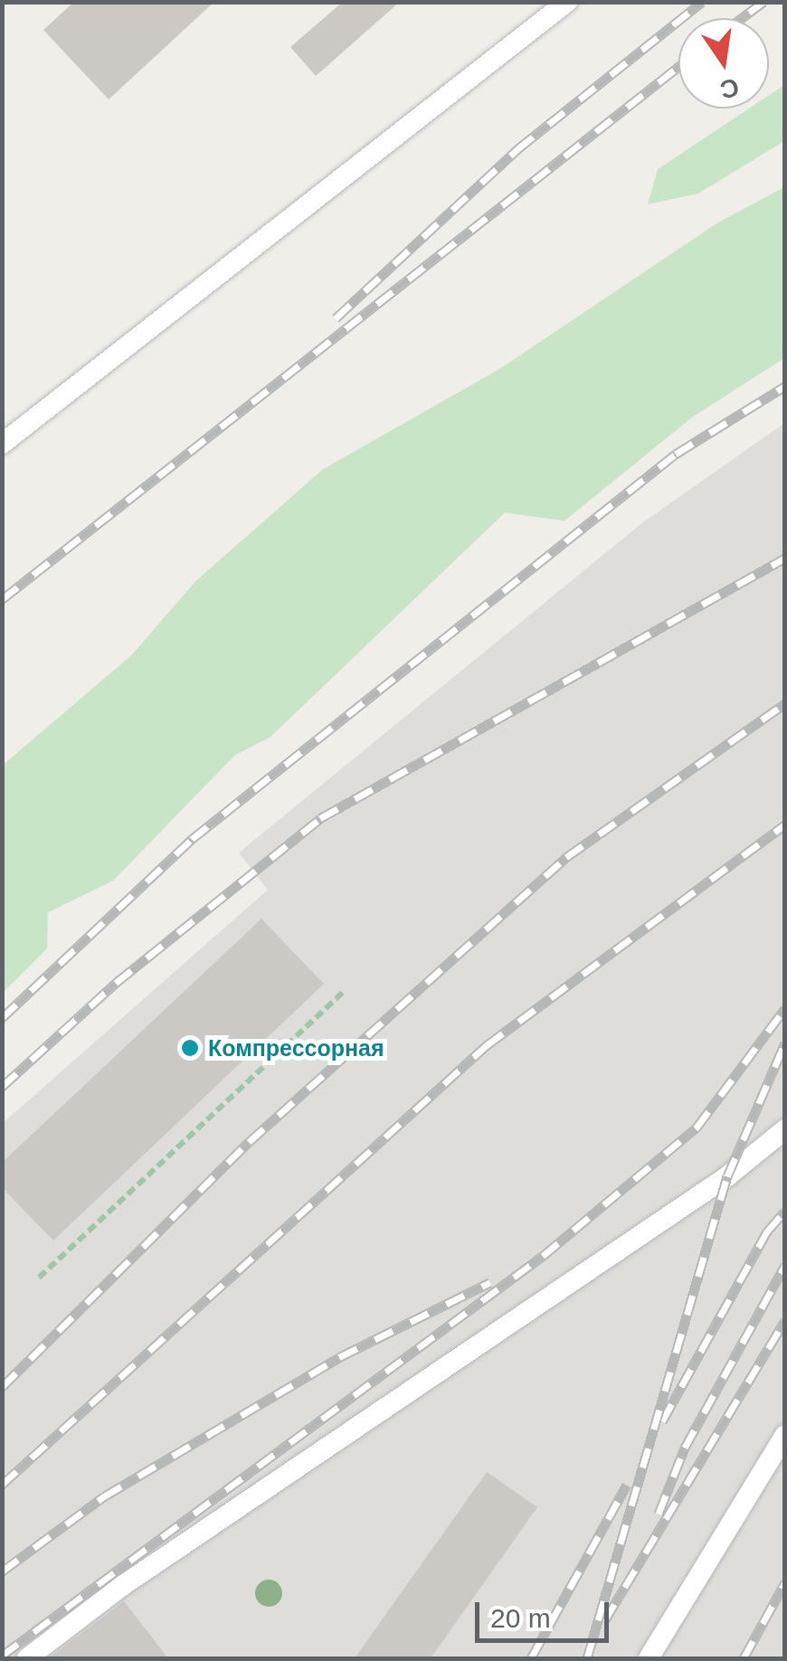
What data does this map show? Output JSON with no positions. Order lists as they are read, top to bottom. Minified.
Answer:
{"places":["Компрессорная"],"scale_bar":"20 m","north":"bottom"}
